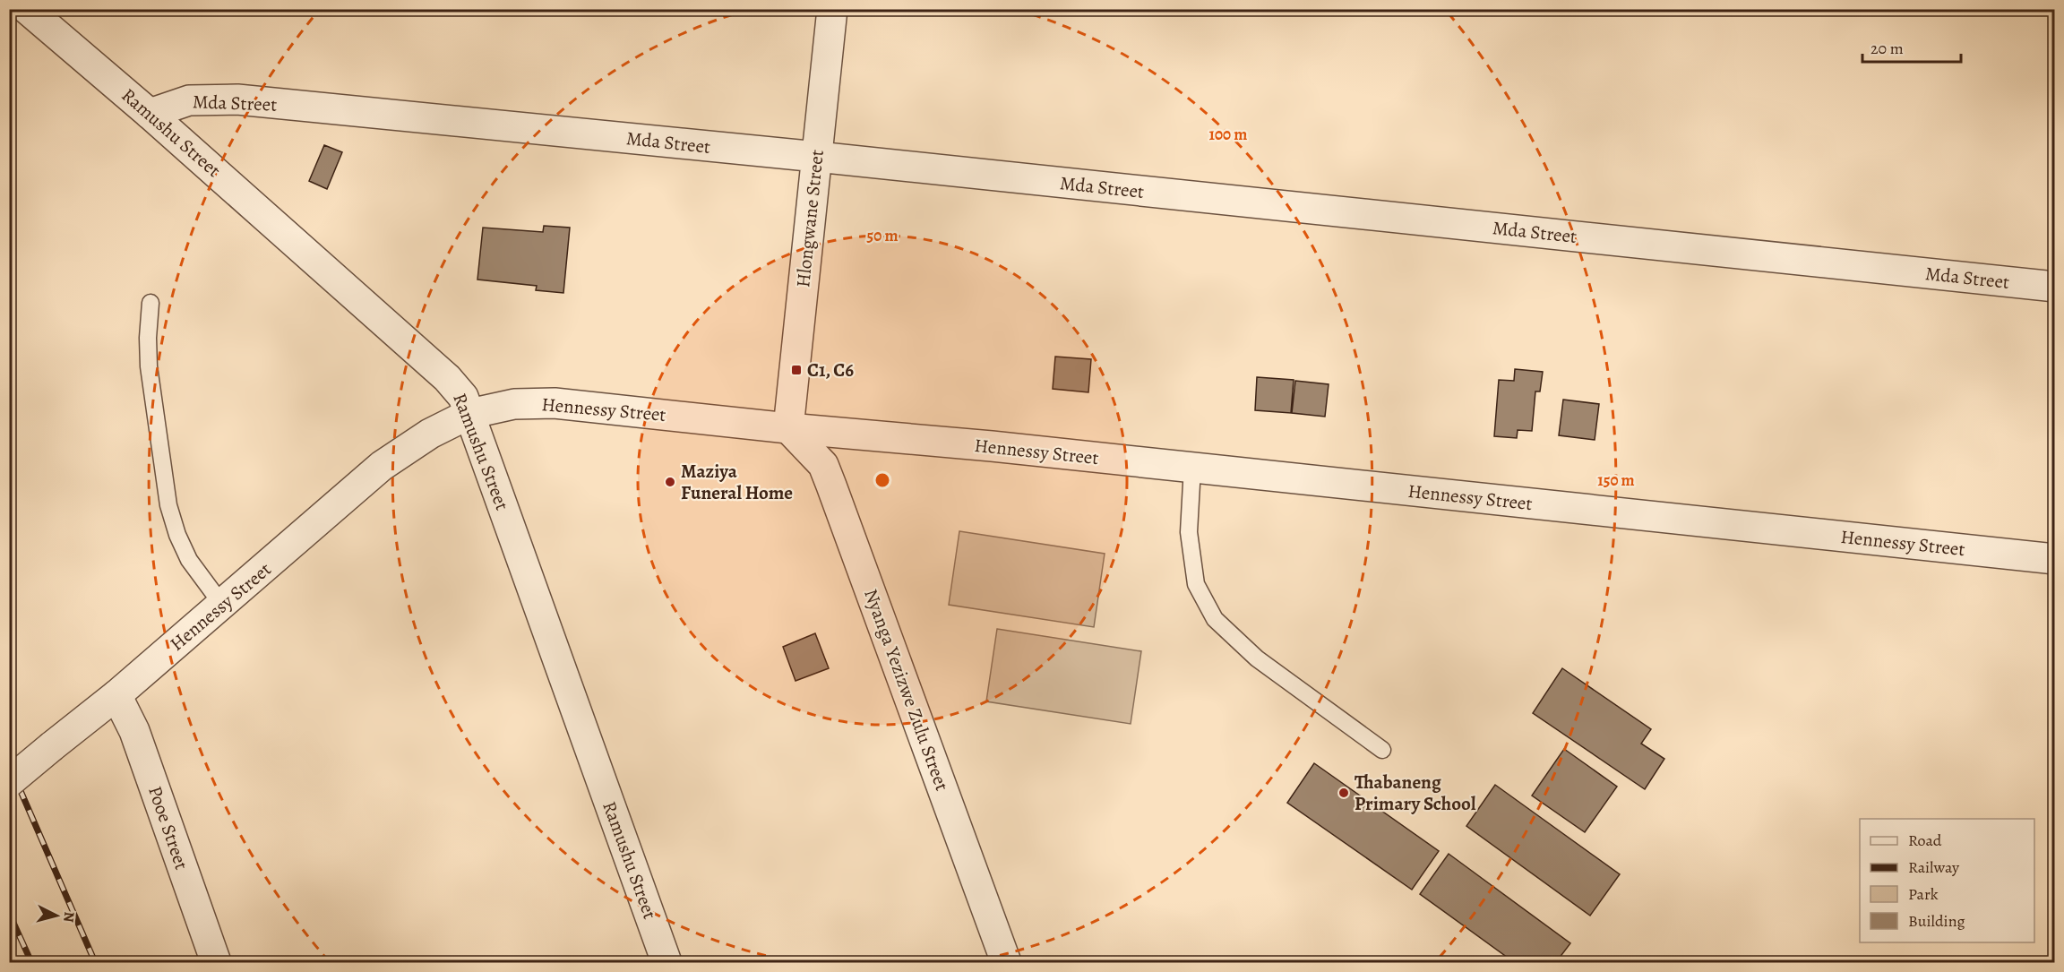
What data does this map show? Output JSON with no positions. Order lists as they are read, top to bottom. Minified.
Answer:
{"streets":{"street":["Mda Street","Ramushu Street","Hlongwane Street","Hennessy Street","Nyanga Yezizwe Zulu Street","Pooe Street"]},"crossings":[["Mda Street","Ramushu Street"],["Mda Street","Hlongwane Street"],["Ramushu Street","Hennessy Street"],["Hlongwane Street","Hennessy Street"],["Hlongwane Street","Nyanga Yezizwe Zulu Street"],["Hennessy Street","Nyanga Yezizwe Zulu Street"],["Hennessy Street","Pooe Street"]],"places":{"transit":["C1, C6"],"other":["Maziya Funeral Home","Thabaneng Primary School"]},"legend":["Road","Railway","Park","Building"],"scale_bar":"20 m","north":"right","rings":["100 m","50 m","150 m"]}
